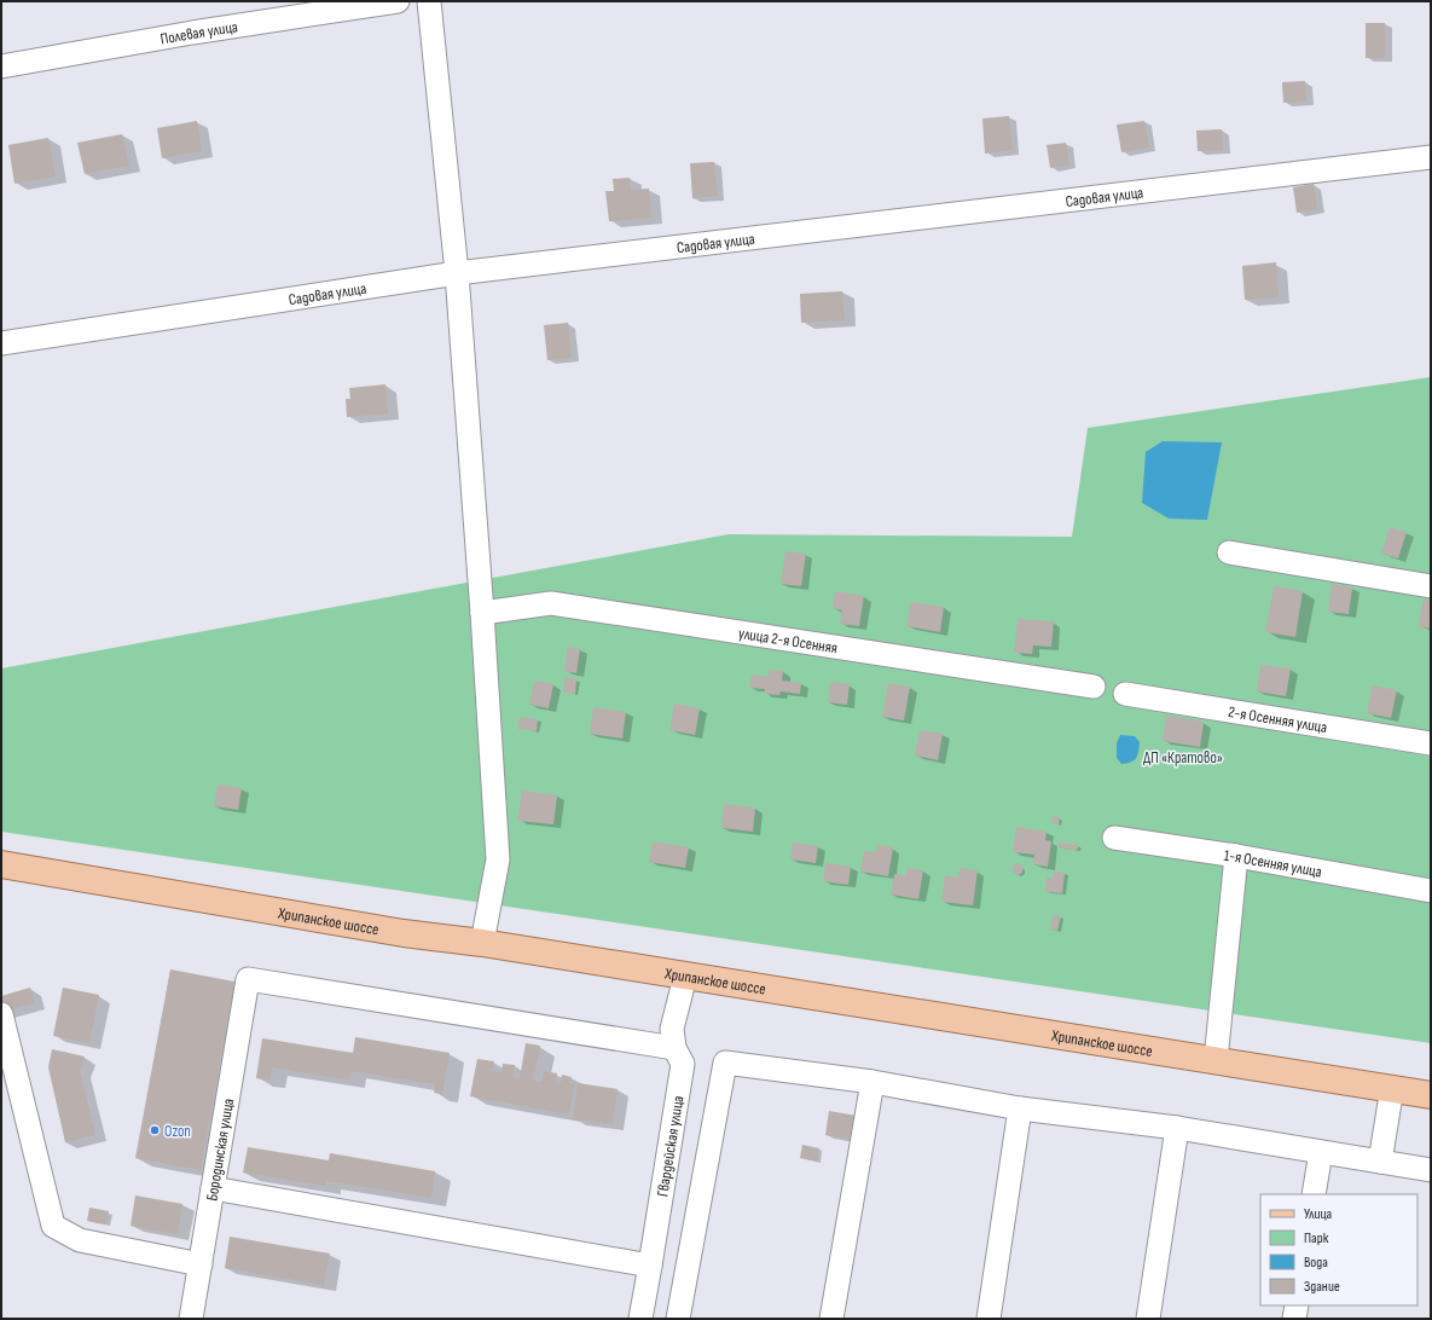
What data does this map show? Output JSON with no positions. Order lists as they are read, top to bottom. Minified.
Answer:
{"streets":{"main road":["Хрипанское шоссе"],"street":["Полевая улица","Садовая улица","улица 2-я Осенняя","2-я Осенняя улица","1-я Осенняя улица","Гвардейская улица","Бородинская улица"]},"crossings":[["Хрипанское шоссе","Гвардейская улица"],["Гвардейская улица","Бородинская улица"]],"parks":["ДП «Кратово»"],"places":["Ozon"],"legend":["Улица","Парк","Вода","Здание"]}
